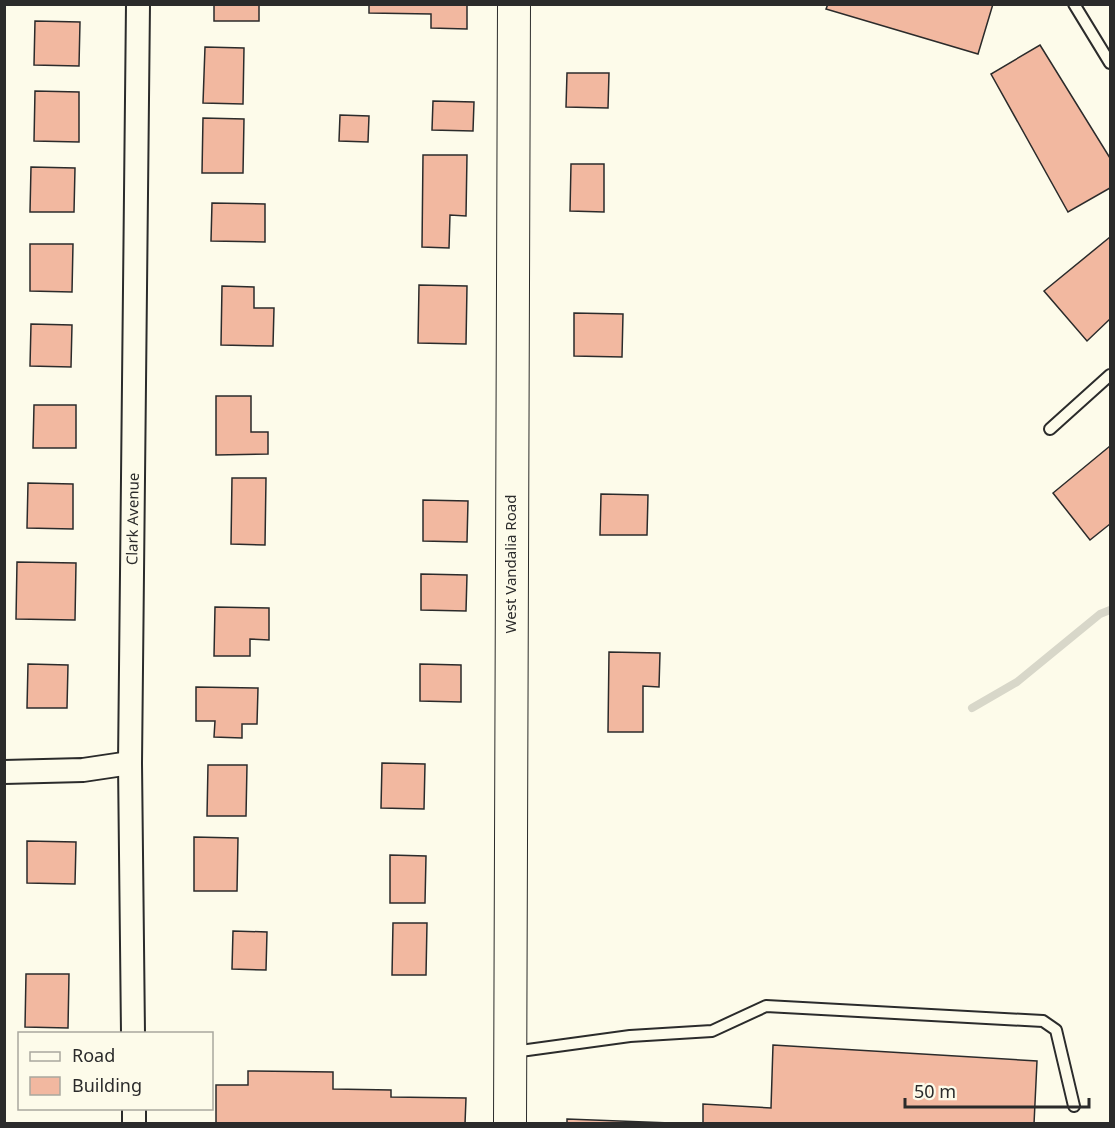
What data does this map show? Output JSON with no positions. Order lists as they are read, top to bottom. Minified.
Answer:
{"streets":{"main road":["West Vandalia Road"],"street":["Clark Avenue"]},"legend":["Road","Building"],"scale_bar":"50 m"}
